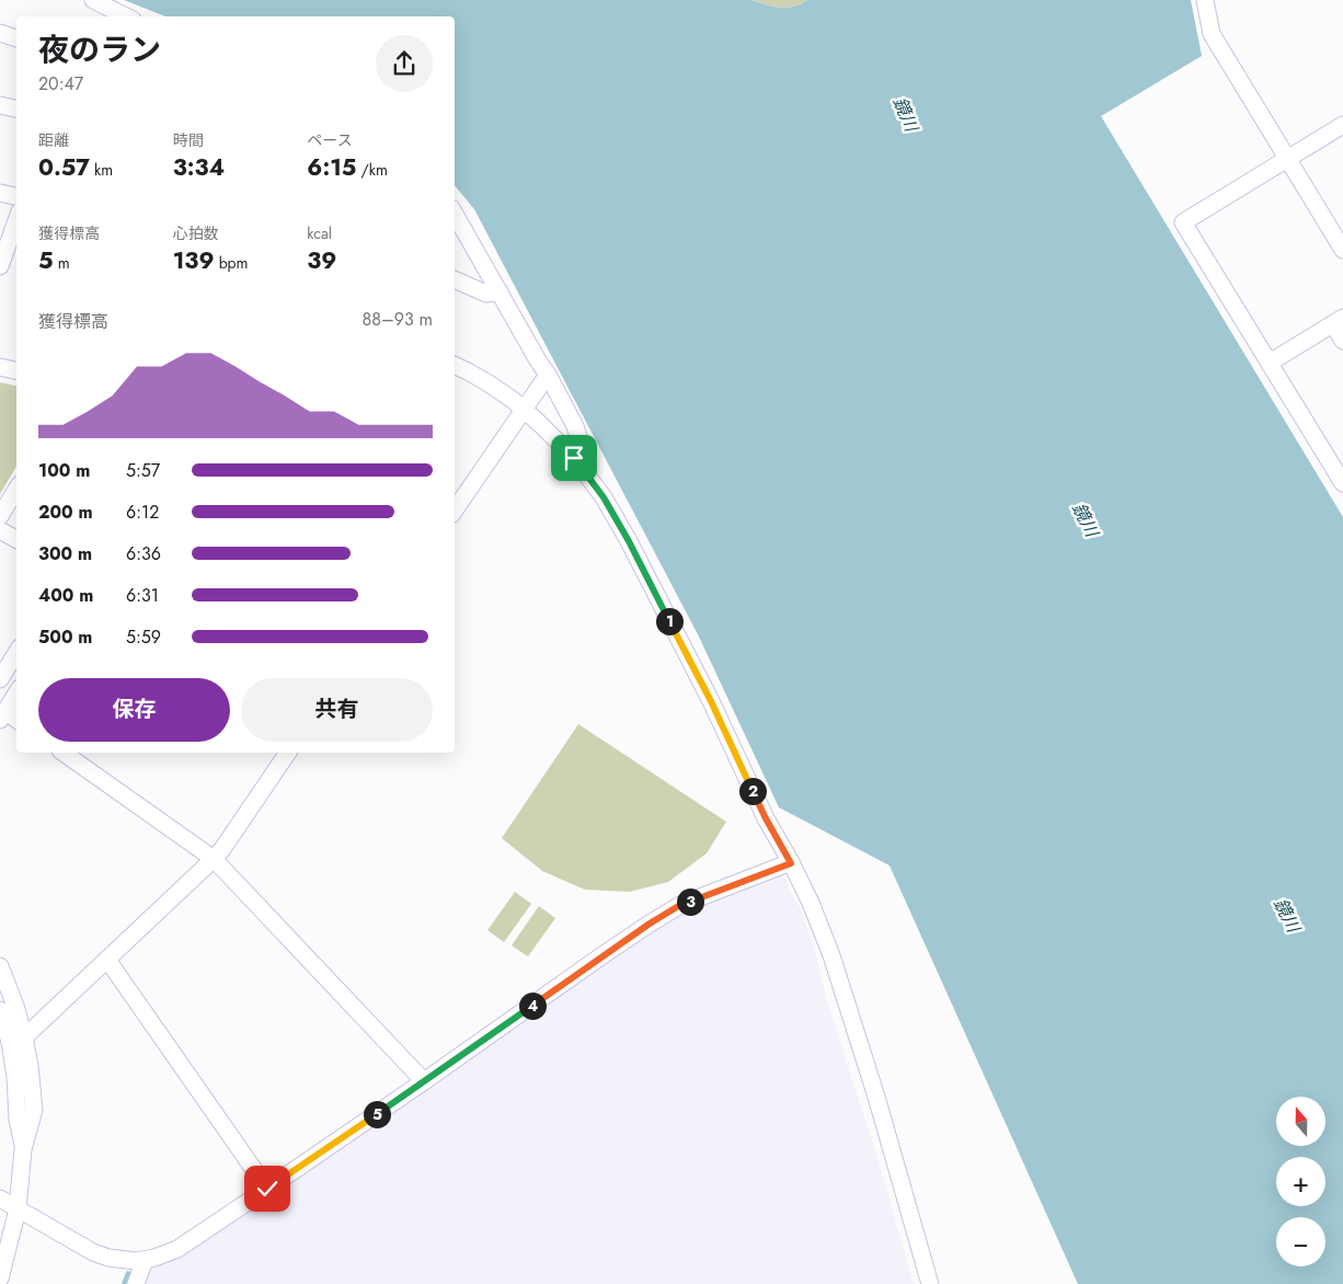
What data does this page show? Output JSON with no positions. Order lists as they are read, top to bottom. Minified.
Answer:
{"water":["鏡川"],"north":"top","page":{"heading":["夜のラン","20:47"],"stats":[["距離","0.57 km"],["時間","3:34"],["ペース","6:15 /km"],["獲得標高","5 m"],["心拍数","139 bpm"],["kcal","39"]],"chart":["獲得標高","88–93 m"],"list":[{"name":"100 m","note":"5:57"},{"name":"200 m","note":"6:12"},{"name":"300 m","note":"6:36"},{"name":"400 m","note":"6:31"},{"name":"500 m","note":"5:59"}],"pins":["1","2","3","4","5"],"buttons":["保存","共有"],"map_buttons":["+","−"]}}
